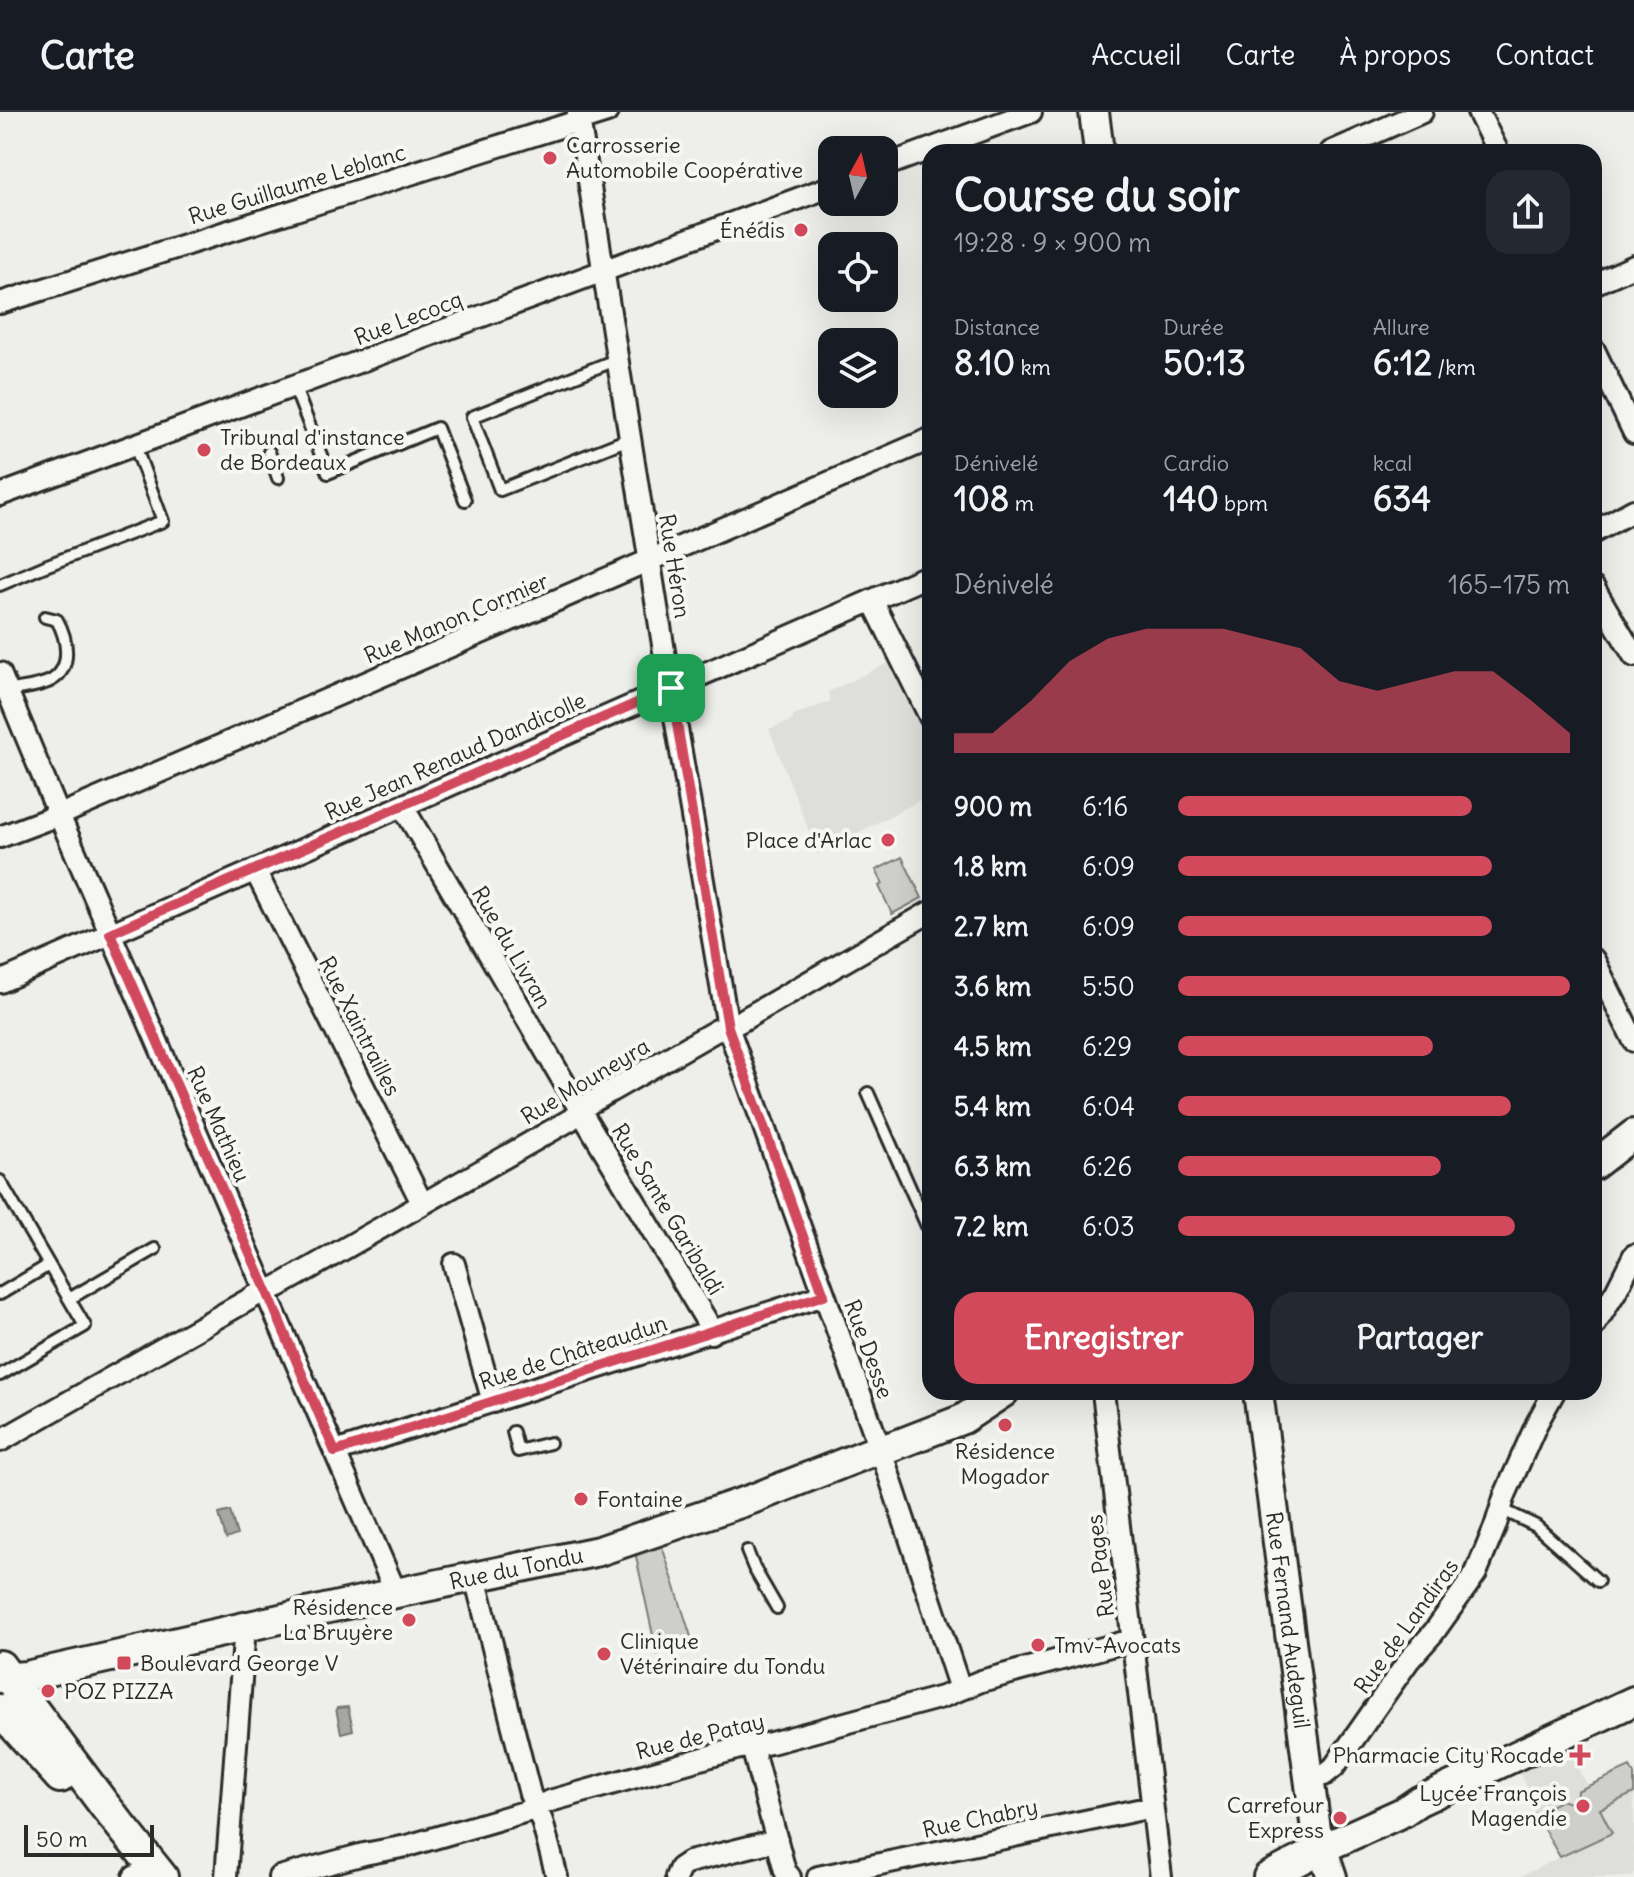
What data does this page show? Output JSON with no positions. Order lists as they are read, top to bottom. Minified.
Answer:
{"streets":{"street":["Rue Guillaume Leblanc","Rue Lecocq","Rue Héron","Rue Manon Cormier","Rue Jean Renaud Dandicolle","Rue du Livran","Rue Xaintrailles","Rue Mouneyra","Rue Mathieu","Rue Sante Garibaldi","Rue Desse","Rue de Châteaudun","Rue Pages","Rue du Tondu","Rue Fernand Audeguil","Rue de Landiras","Rue de Patay","Rue Chabry"]},"crossings":[["Rue Guillaume Leblanc","Rue Héron"],["Rue Lecocq","Rue Héron"],["Rue Héron","Rue Manon Cormier"],["Rue Héron","Rue Jean Renaud Dandicolle"],["Rue Héron","Rue Mouneyra"],["Rue Héron","Rue Desse"],["Rue Manon Cormier","Rue Mathieu"],["Rue Jean Renaud Dandicolle","Rue du Livran"],["Rue Jean Renaud Dandicolle","Rue Xaintrailles"],["Rue Jean Renaud Dandicolle","Rue Mathieu"],["Rue du Livran","Rue Mouneyra"],["Rue du Livran","Rue Sante Garibaldi"],["Rue Xaintrailles","Rue Mouneyra"],["Rue Mouneyra","Rue Mathieu"],["Rue Mouneyra","Rue Sante Garibaldi"],["Rue Mouneyra","Rue Desse"],["Rue Mathieu","Rue de Châteaudun"],["Rue Mathieu","Rue du Tondu"],["Rue Sante Garibaldi","Rue de Châteaudun"],["Rue Desse","Rue de Châteaudun"],["Rue Desse","Rue du Tondu"],["Rue Desse","Rue de Patay"],["Rue Pages","Rue de Patay"],["Rue Pages","Rue Chabry"],["Rue Fernand Audeguil","Rue de Landiras"]],"places":{"other":["Carrosserie Automobile Coopérative","Énédis","Tribunal d'instance de Bordeaux","Place d'Arlac","Résidence Mogador","Fontaine","Résidence La Bruyère","Tmv-Avocats","Clinique Vétérinaire du Tondu","POZ PIZZA","Lycée François Magendie","Carrefour Express"],"transit":["Boulevard George V"],"health":["Pharmacie City Rocade"]},"scale_bar":"50 m","north":"top","page":{"header":"Carte","nav":["Accueil","Carte","À propos","Contact"],"heading":["Course du soir","19:28 · 9 × 900 m"],"stats":[["Distance","8.10 km"],["Durée","50:13"],["Allure","6:12 /km"],["Dénivelé","108 m"],["Cardio","140 bpm"],["kcal","634"]],"chart":["Dénivelé","165–175 m"],"list":[{"name":"900 m","note":"6:16"},{"name":"1.8 km","note":"6:09"},{"name":"2.7 km","note":"6:09"},{"name":"3.6 km","note":"5:50"},{"name":"4.5 km","note":"6:29"},{"name":"5.4 km","note":"6:04"},{"name":"6.3 km","note":"6:26"},{"name":"7.2 km","note":"6:03"}],"buttons":["Enregistrer","Partager"],"scale":"50 m"}}
